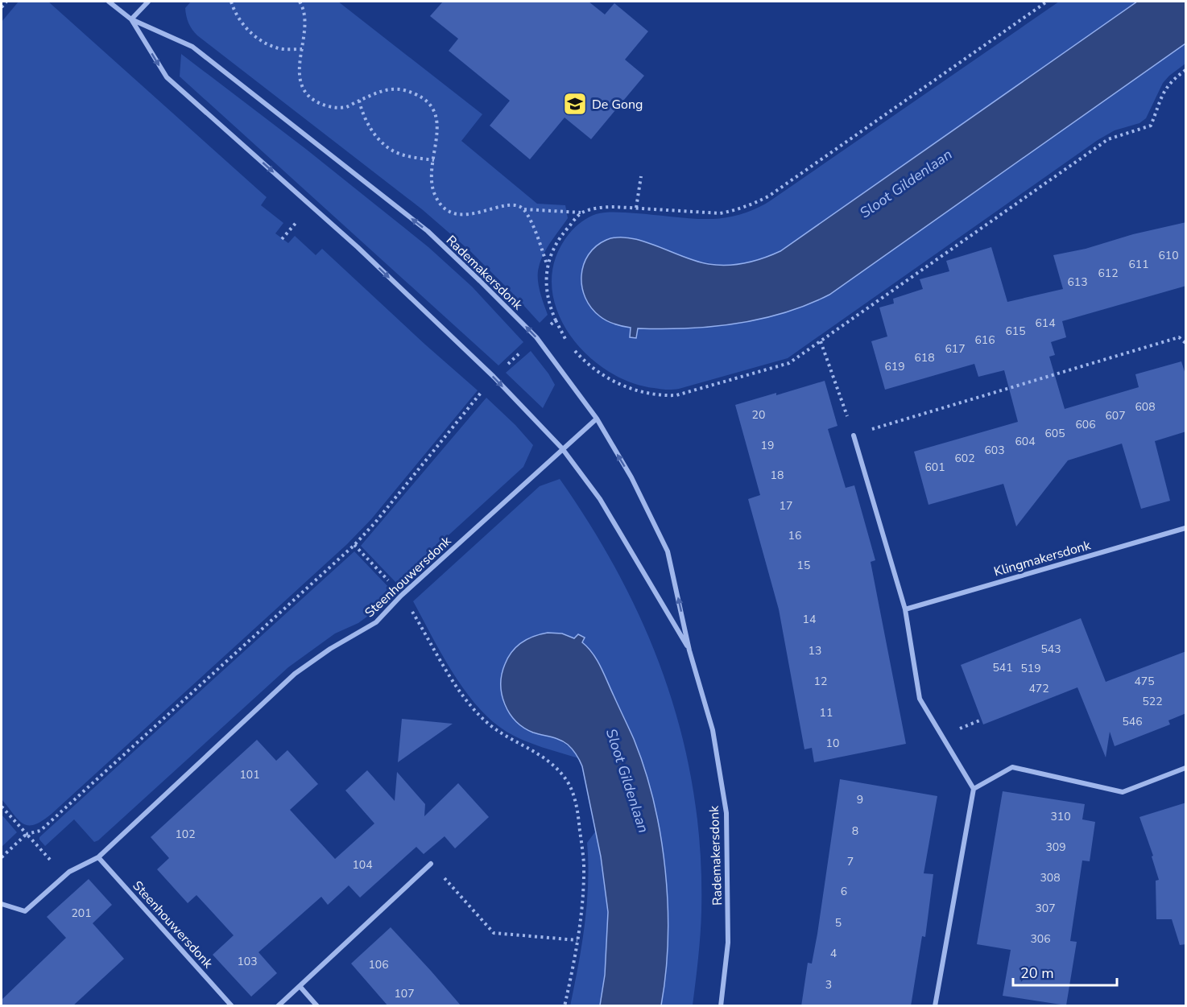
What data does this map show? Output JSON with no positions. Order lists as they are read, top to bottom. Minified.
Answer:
{"streets":{"street":["Rademakersdonk","Klingmakersdonk","Steenhouwersdonk"]},"crossings":[["Rademakersdonk","Steenhouwersdonk"]],"water":["Sloot Gildenlaan"],"places":{"school or university":["De Gong"]},"house_numbers":["610","611","612","613","614","615","616","617","618","619","608","20","607","606","605","604","19","603","602","601","18","17","16","15","14","543","13","541","519","12","475","472","522","11","546","10","101","9","310","8","102","309","7","104","308","6","307","201","5","306","4","103","106","3","107"],"scale_bar":"20 m"}
